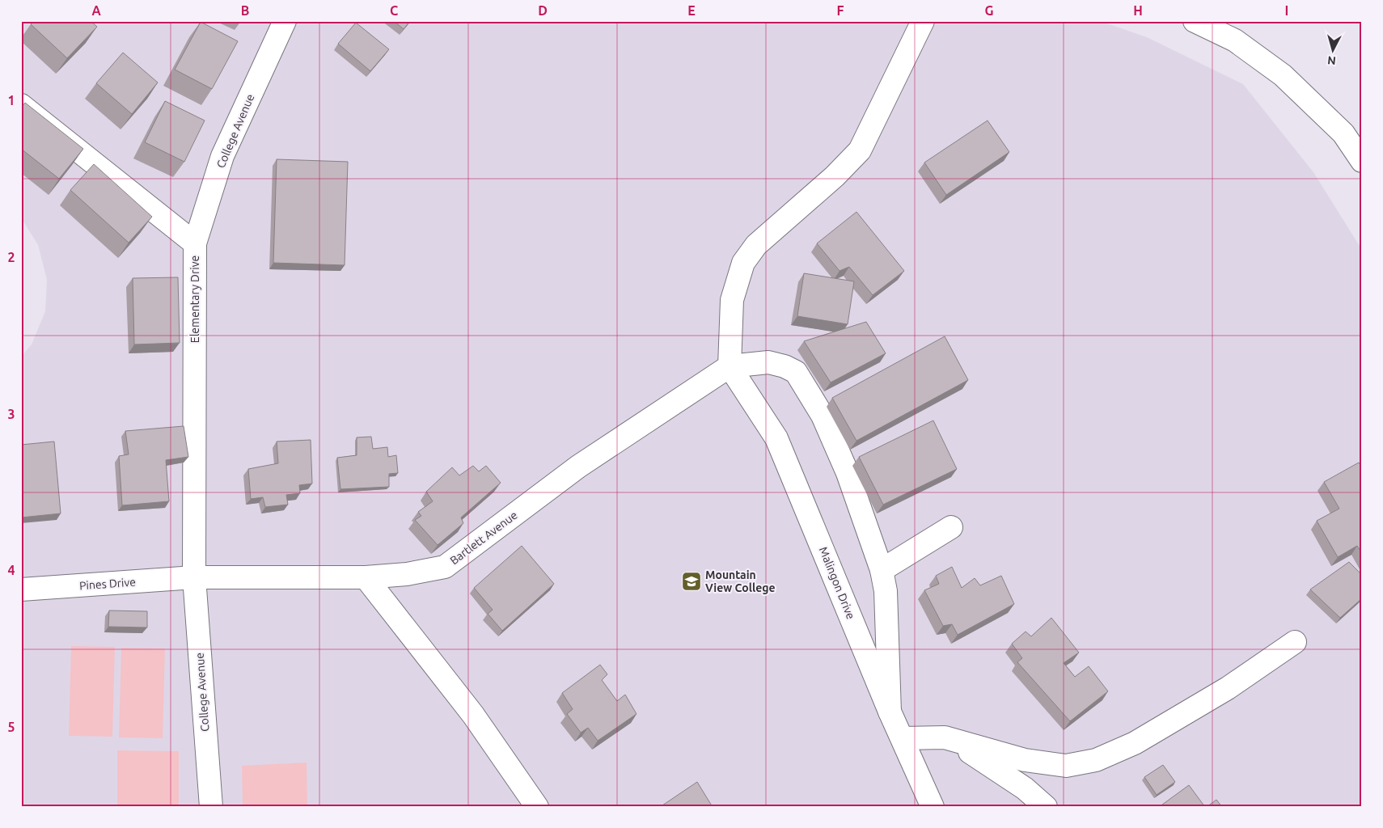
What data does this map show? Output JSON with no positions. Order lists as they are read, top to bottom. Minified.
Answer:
{"streets":{"street":["College Avenue","Elementary Drive","Bartlett Avenue","Malingon Drive","Pines Drive"]},"crossings":[["College Avenue","Elementary Drive"],["College Avenue","Bartlett Avenue"],["College Avenue","Pines Drive"],["Elementary Drive","Bartlett Avenue"],["Elementary Drive","Pines Drive"],["Bartlett Avenue","Malingon Drive"],["Bartlett Avenue","Pines Drive"]],"places":{"school or university":["Mountain View College"]},"north":"bottom","grid":{"columns":["A","B","C","D","E","F","G","H","I"],"rows":["1","2","3","4","5"]}}
